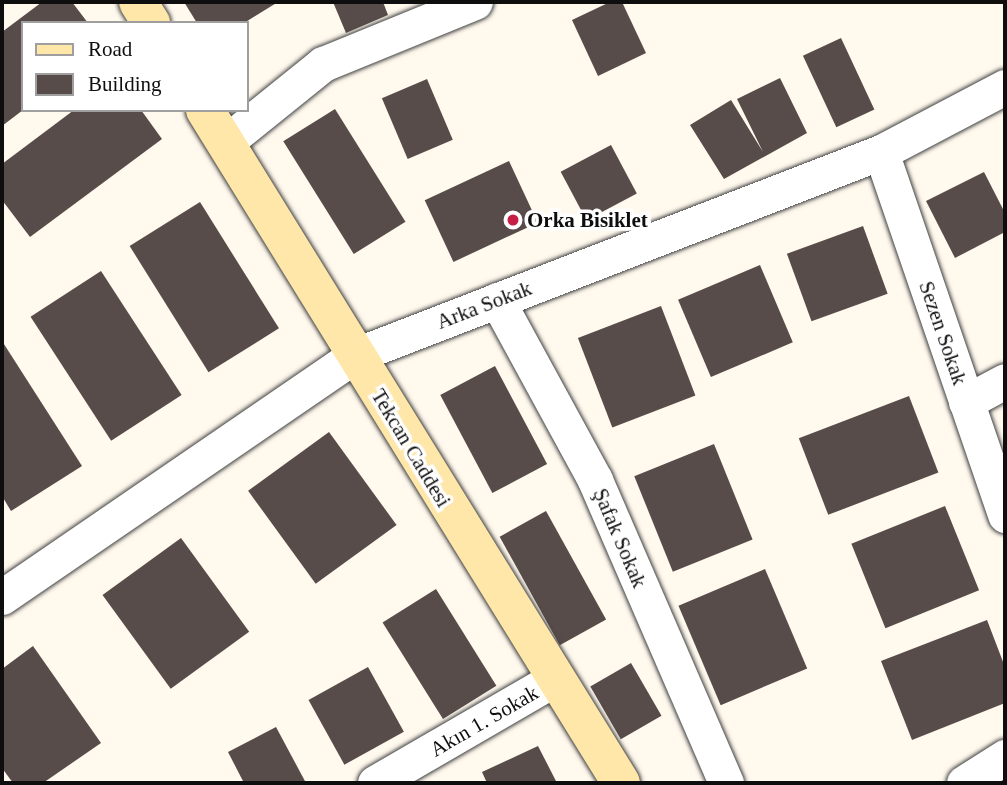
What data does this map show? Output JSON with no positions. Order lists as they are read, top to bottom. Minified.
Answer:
{"streets":{"street":["Arka Sokak","Sezen Sokak","Tekcan Caddesi","Şafak Sokak","Akın 1. Sokak"]},"crossings":[["Arka Sokak","Sezen Sokak"],["Arka Sokak","Tekcan Caddesi"],["Arka Sokak","Şafak Sokak"],["Tekcan Caddesi","Akın 1. Sokak"]],"places":["Orka Bisiklet"],"legend":["Road","Building"]}
